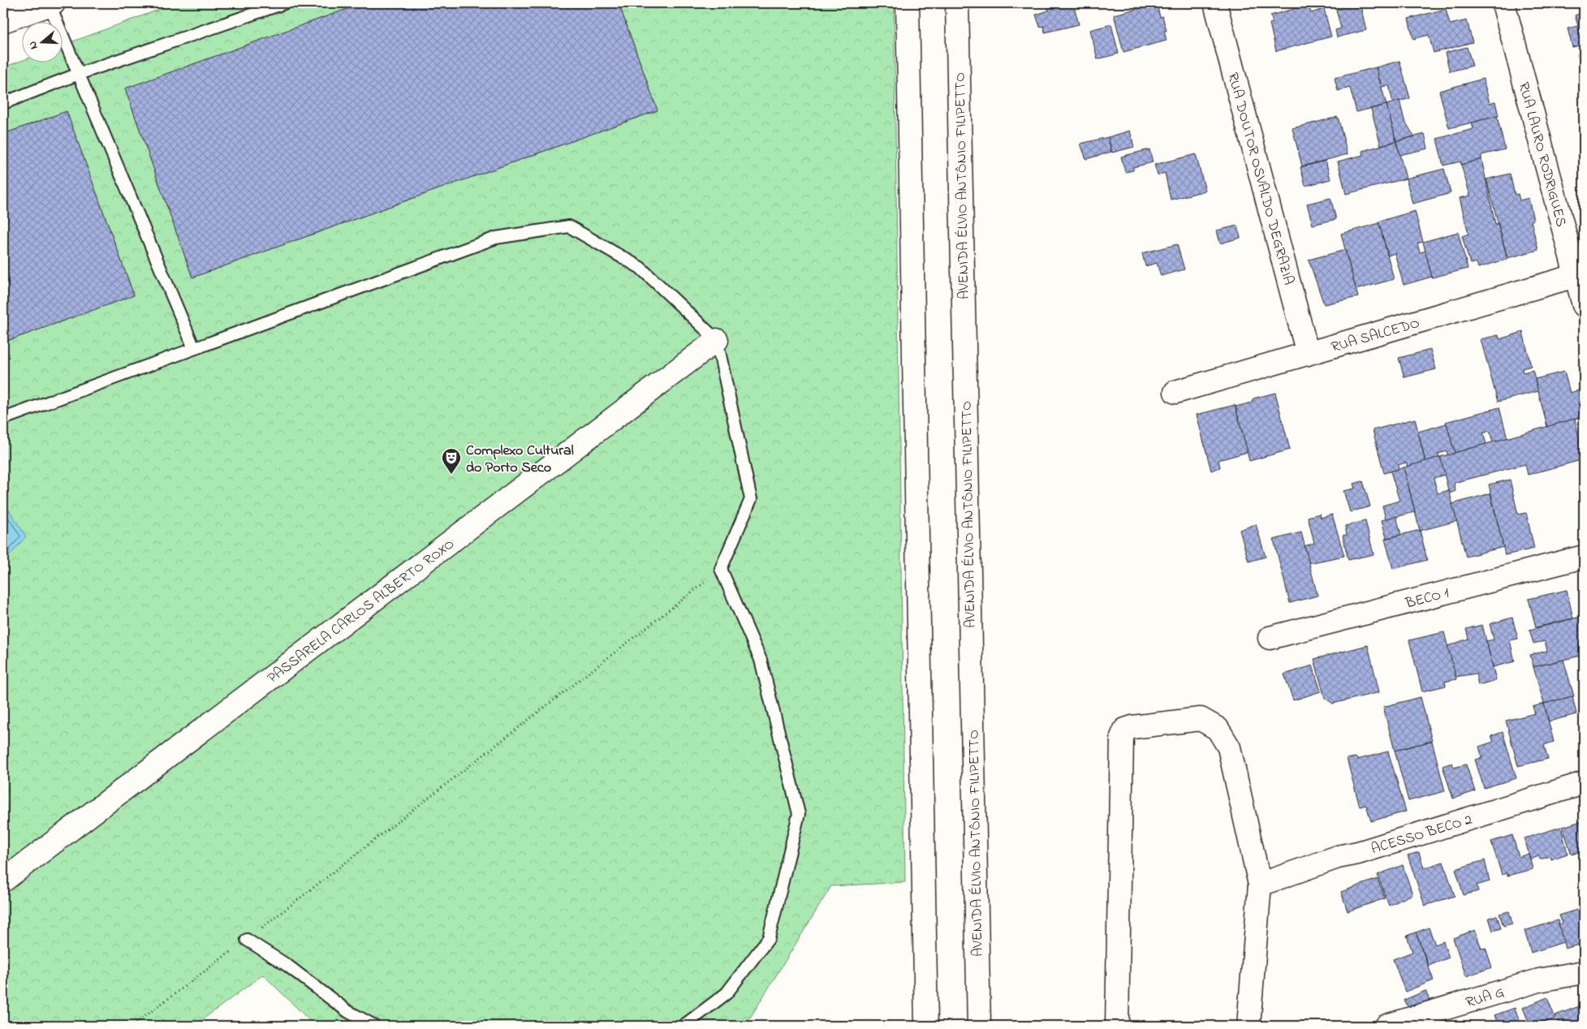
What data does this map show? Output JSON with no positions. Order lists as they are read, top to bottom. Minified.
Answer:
{"streets":{"street":["RUA LAURO RODRIGUES","RUA DOUTOR OSVALDO DEGRAZIA","AVENIDA ÉLVIO ANTÔNIO FILIPETTO","RUA SALCEDO","BECO 1","PASSARELA CARLOS ALBERTO ROXO","ACESSO BECO 2","RUA G"]},"crossings":[["RUA LAURO RODRIGUES","RUA SALCEDO"],["RUA DOUTOR OSVALDO DEGRAZIA","RUA SALCEDO"]],"places":{"theatre":["Complexo Cultural do Porto Seco"]},"north":"left"}
